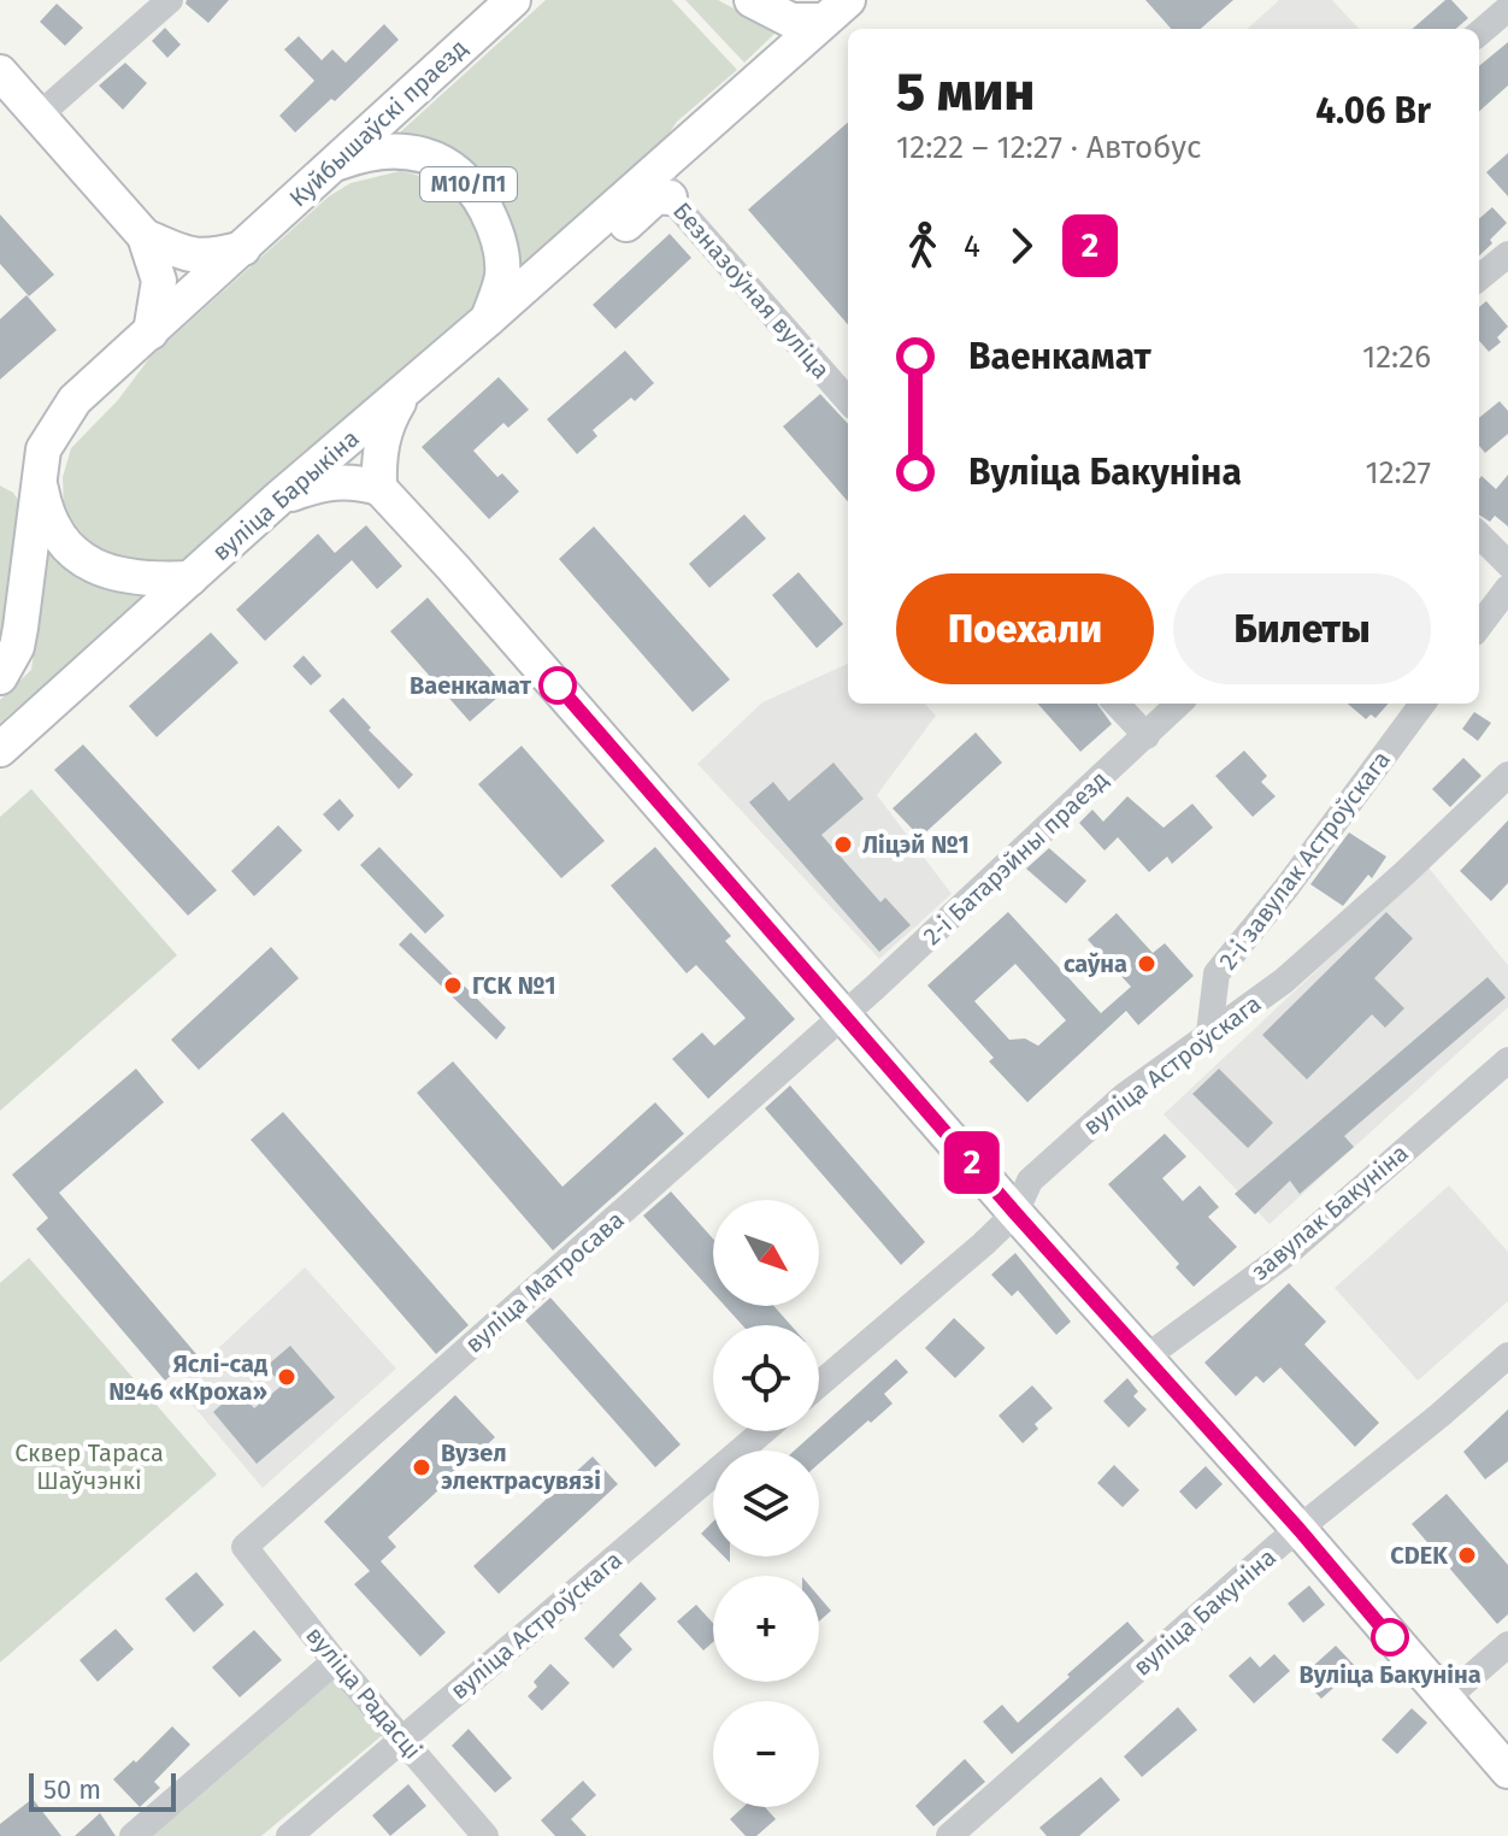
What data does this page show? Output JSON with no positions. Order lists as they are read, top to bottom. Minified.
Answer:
{"streets":{"main road":["Куйбышаўскі праезд","М10/П1","вуліца Барыкіна"],"street":["Безназоўная вуліца","2-і Батарэйны праезд","2-і завулак Астроўскага","вуліца Астроўскага","завулак Бакуніна","вуліца Матросава","вуліца Бакуніна","вуліца Радасці"]},"crossings":[["Куйбышаўскі праезд","М10/П1"],["М10/П1","вуліца Барыкіна"],["Безназоўная вуліца","вуліца Барыкіна"],["2-і Батарэйны праезд","вуліца Матросава"],["2-і завулак Астроўскага","вуліца Астроўскага"],["вуліца Астроўскага","вуліца Радасці"],["вуліца Матросава","вуліца Радасці"]],"parks":["Сквер Тараса Шаўчэнкі"],"places":["Ваенкамат","Ліцэй №1","саўна","ГСК №1","Яслі-сад №46 «Кроха»","Вузел электрасувязі","CDEK","Вуліца Бакуніна"],"lines":["bus line 2"],"scale_bar":"50 m","north":"bottom right","page":{"on_map":"2","heading":["5 мин","12:22 – 12:27 · Автобус","4.06 Br"],"legs":["4","2"],"list":[{"name":"Ваенкамат","value":"12:26"},{"name":"Вуліца Бакуніна","value":"12:27"}],"buttons":["Поехали","Билеты"],"map_buttons":["+","−"],"scale":"50 m"}}
